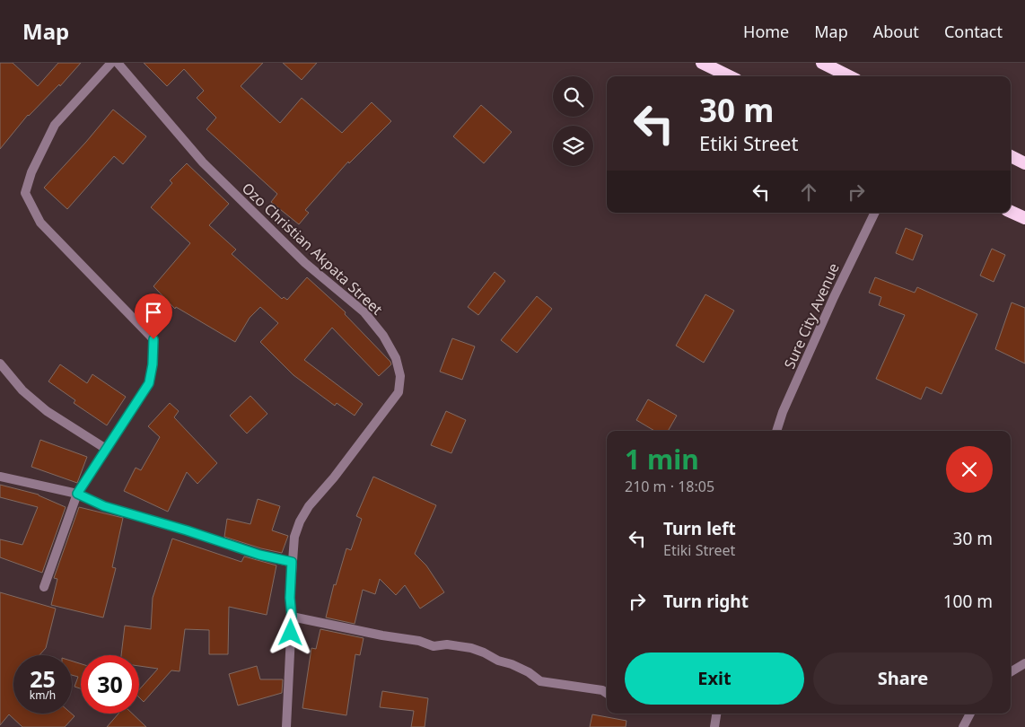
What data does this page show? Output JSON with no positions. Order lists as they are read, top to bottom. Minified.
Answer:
{"streets":{"street":["Ozo Christian Akpata Street","Sure City Avenue"]},"page":{"header":"Map","nav":["Home","Map","About","Contact"],"turn":["30 m","Etiki Street"],"heading":["1 min","210 m · 18:05"],"list":[{"name":"Turn left","note":"Etiki Street","value":"30 m"},{"name":"Turn right","value":"100 m"}],"buttons":["Exit","Share"],"speed":"25 km/h","limit":"30"}}
